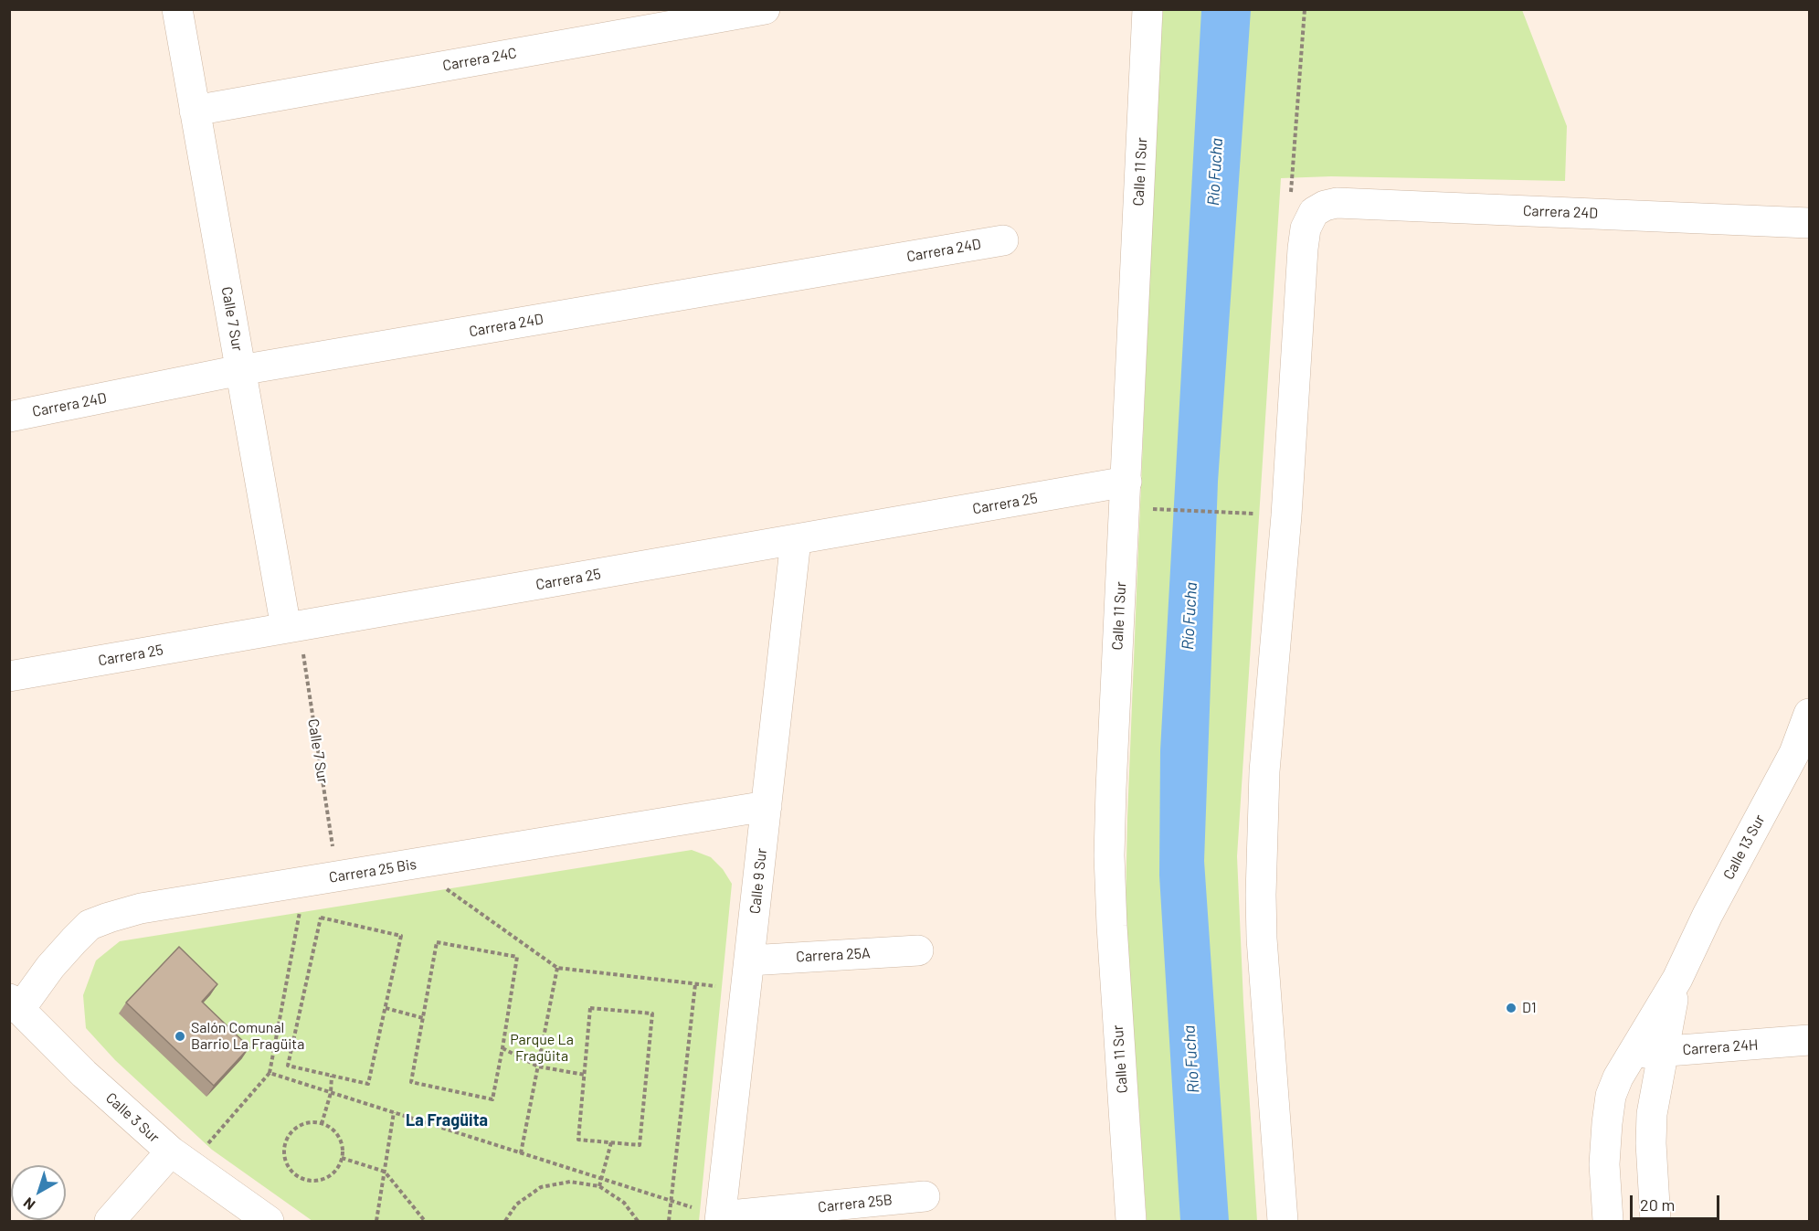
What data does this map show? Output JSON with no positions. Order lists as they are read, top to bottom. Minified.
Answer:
{"streets":{"street":["Carrera 24C","Calle 11 Sur","Carrera 24D","Calle 7 Sur","Carrera 25","Calle 13 Sur","Carrera 25 Bis","Calle 9 Sur","Carrera 25A","Carrera 24H","Calle 3 Sur","Carrera 25B"]},"crossings":[["Carrera 24C","Calle 7 Sur"],["Calle 11 Sur","Carrera 25"],["Carrera 24D","Calle 7 Sur"],["Calle 7 Sur","Carrera 25"],["Calle 7 Sur","Carrera 25 Bis"],["Carrera 25","Calle 9 Sur"],["Calle 13 Sur","Carrera 24H"],["Carrera 25 Bis","Calle 9 Sur"],["Carrera 25 Bis","Calle 3 Sur"],["Calle 9 Sur","Carrera 25A"],["Calle 9 Sur","Carrera 25B"]],"districts":["La Fragüita"],"water":["Río Fucha"],"parks":["Parque La Fragüita"],"places":["D1","Salón Comunal Barrio La Fragüita"],"scale_bar":"20 m","north":"bottom left"}
